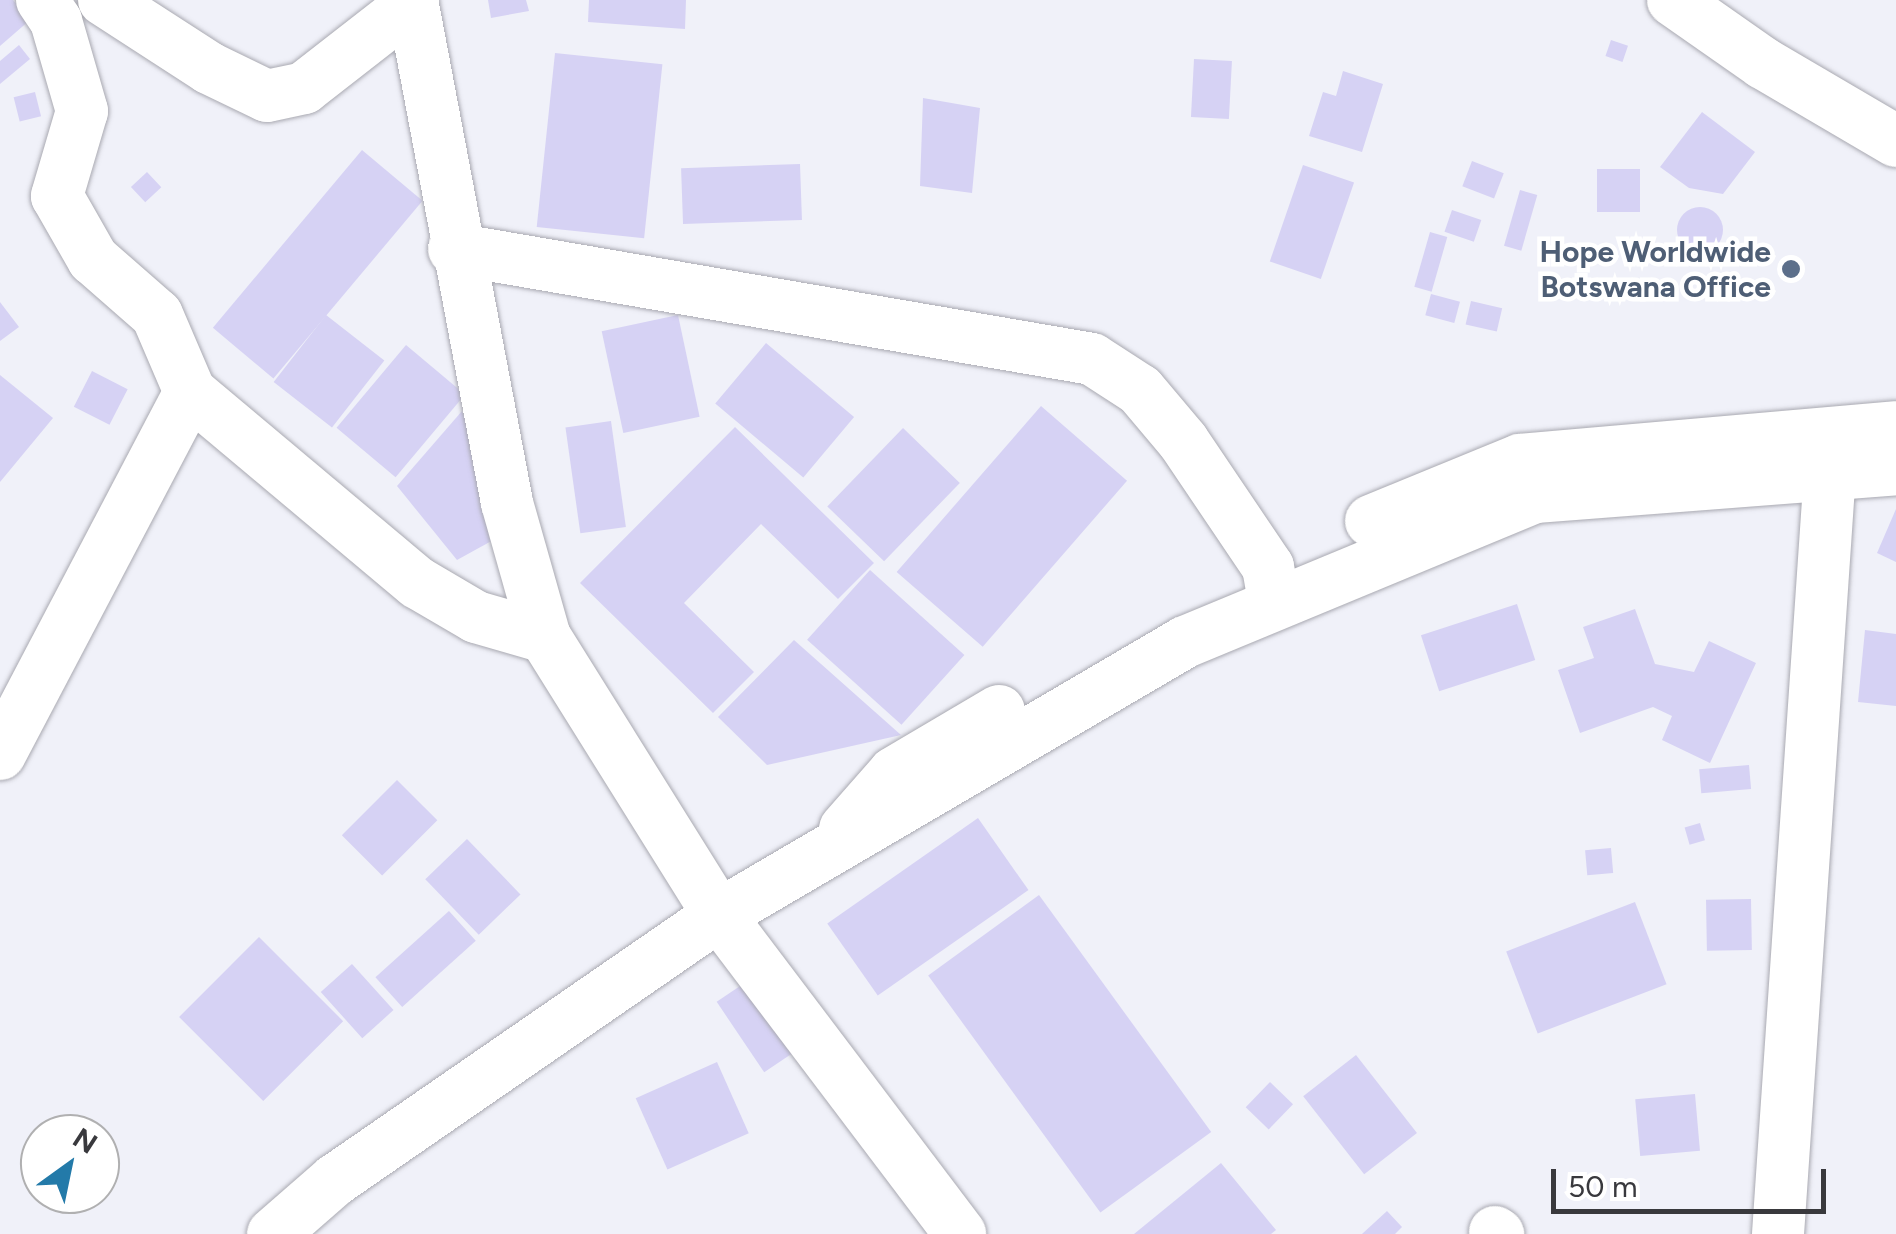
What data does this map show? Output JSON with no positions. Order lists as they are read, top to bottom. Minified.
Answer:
{"places":["Hope Worldwide Botswana Office"],"scale_bar":"50 m","north":"top right"}
